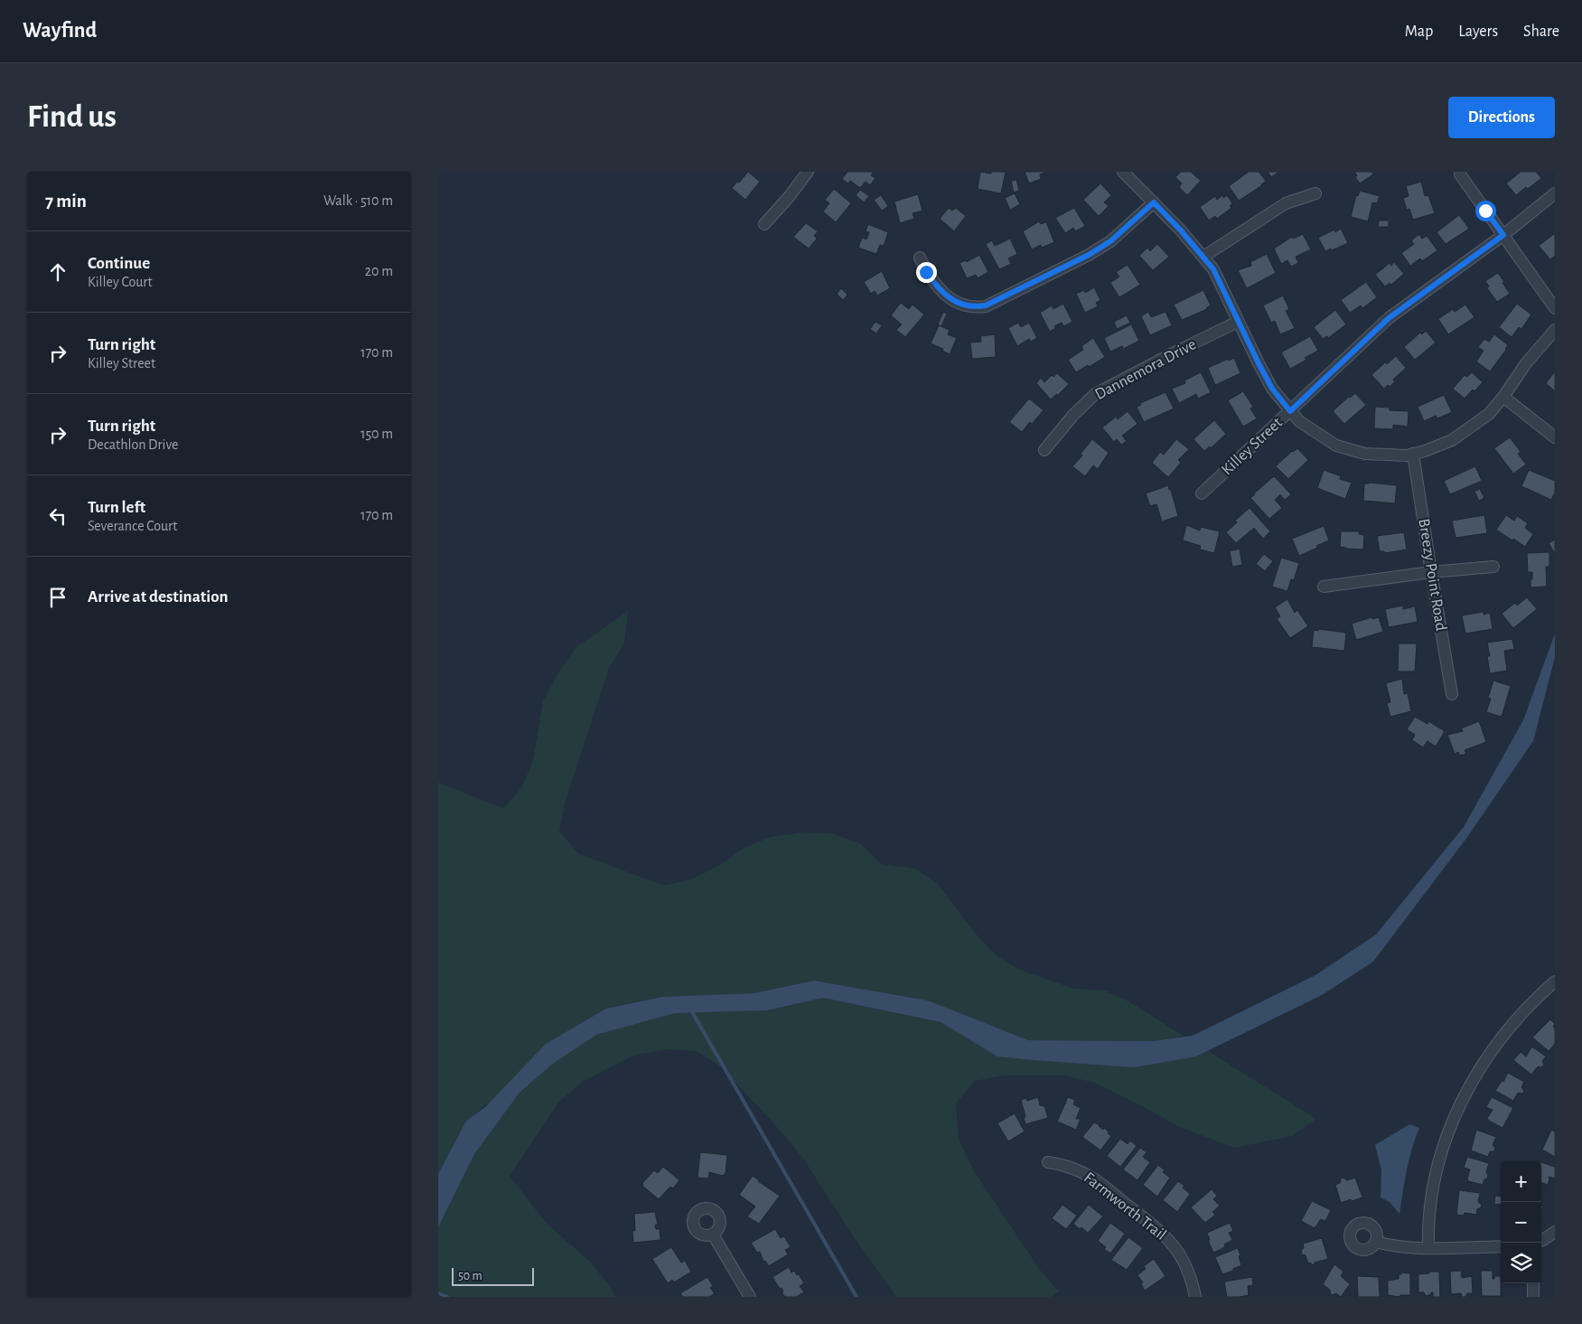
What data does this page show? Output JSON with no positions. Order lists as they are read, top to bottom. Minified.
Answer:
{"streets":{"street":["Dannemora Drive","Killey Street","Breezy Point Road","Farmworth Trail"]},"scale_bar":"50 m","page":{"header":"Wayfind","nav":["Map","Layers","Share"],"buttons":"Directions","title":"Find us","heading":["7 min","Walk · 510 m"],"list":[["Continue","Killey Court","20 m"],["Turn right","Killey Street","170 m"],["Turn right","Decathlon Drive","150 m"],["Turn left","Severance Court","170 m"],"Arrive at destination"],"map_buttons":["+","−"],"scale":"50 m"}}
